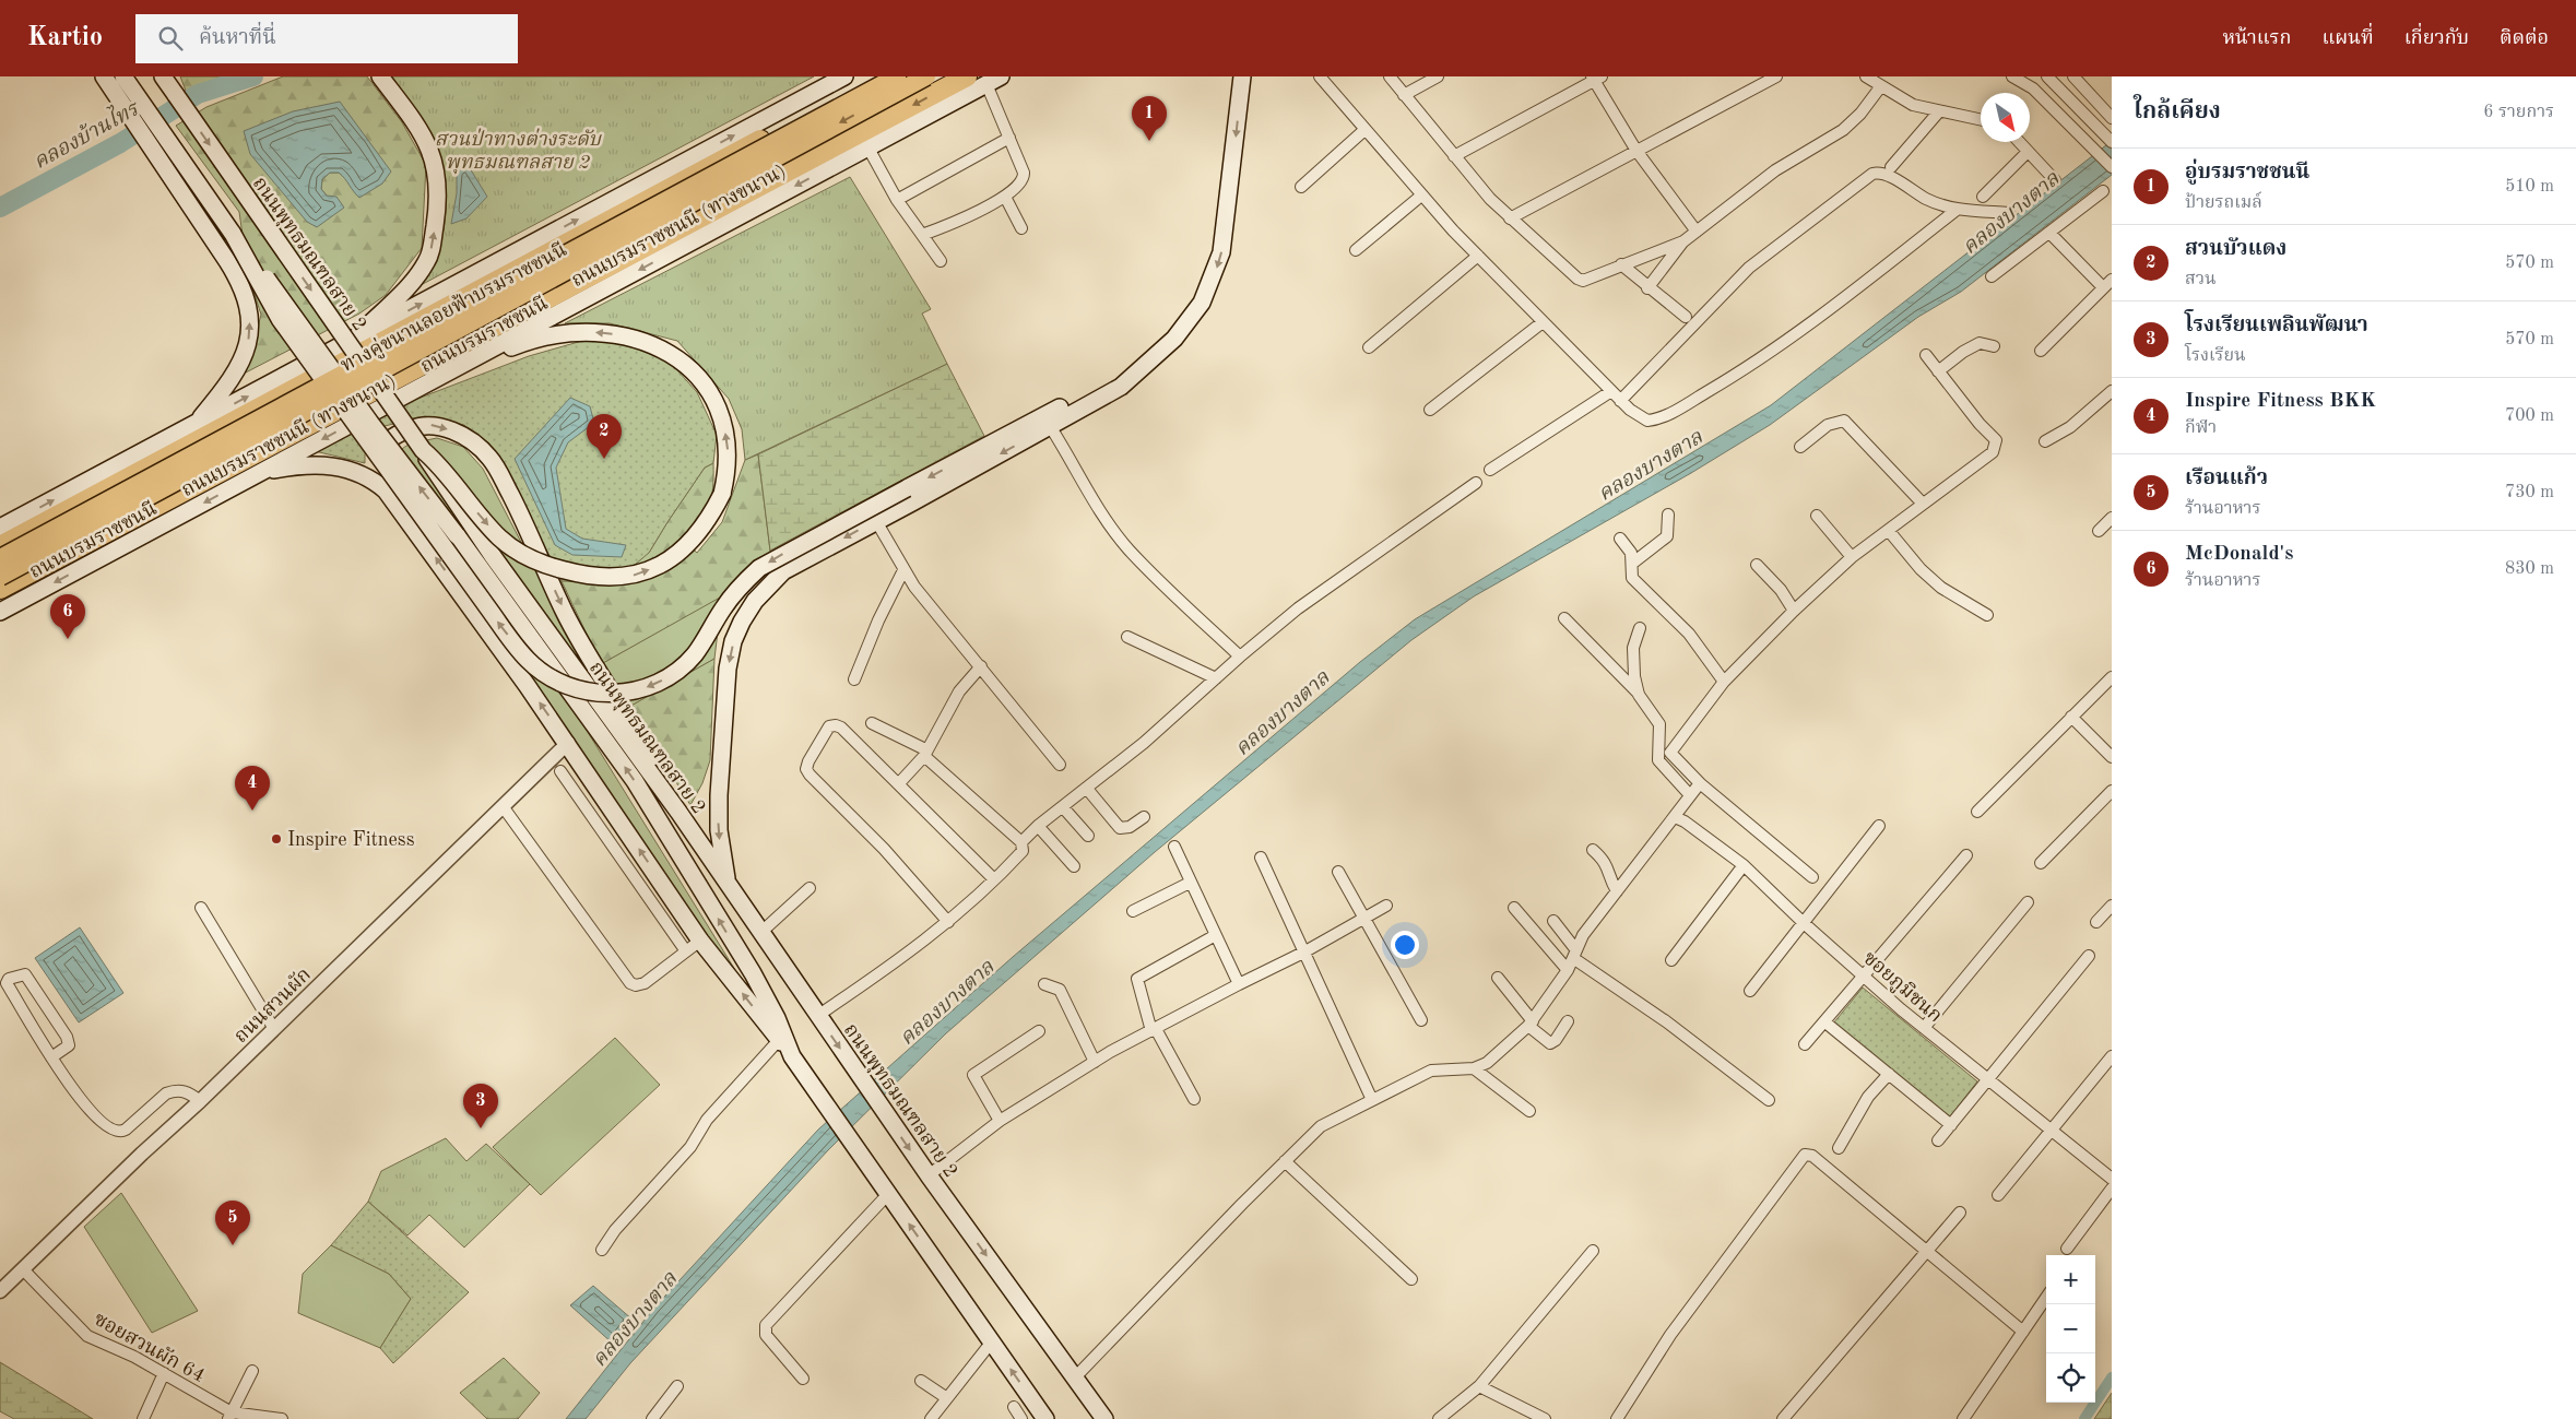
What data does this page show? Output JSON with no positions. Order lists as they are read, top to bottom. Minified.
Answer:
{"streets":{"highway":["ถนนบรมราชชนนี"],"main road":["ถนนบรมราชชนนี (ทางขนาน)","ถนนพุทธมณฑลสาย 2","ทางคู่ขนานลอยฟ้าบรมราชชนนี"],"street":["ซอยภูมิชนก","ถนนสวนผัก","ซอยสวนผัก 64"]},"crossings":[["ถนนสวนผัก","ซอยสวนผัก 64"]],"water":["คลองบ้านไทร","คลองบางตาล"],"parks":["สวนป่าทางต่างระดับ พุทธมณฑลสาย 2"],"places":["Inspire Fitness"],"north":"bottom right","page":{"header":"Kartio","search":"ค้นหาที่นี่","nav":["หน้าแรก","แผนที่","เกี่ยวกับ","ติดต่อ"],"heading":["ใกล้เคียง","6 รายการ"],"pins":["1","2","6","4","3","5"],"list":[{"mark":"1","name":"อู่บรมราชชนนี","note":"ป้ายรถเมล์","value":"510 m"},{"mark":"2","name":"สวนบัวแดง","note":"สวน","value":"570 m"},{"mark":"3","name":"โรงเรียนเพลินพัฒนา","note":"โรงเรียน","value":"570 m"},{"mark":"4","name":"Inspire Fitness BKK","note":"กีฬา","value":"700 m"},{"mark":"5","name":"เรือนแก้ว","note":"ร้านอาหาร","value":"730 m"},{"mark":"6","name":"McDonald's","note":"ร้านอาหาร","value":"830 m"}],"map_buttons":["+","−"]}}
